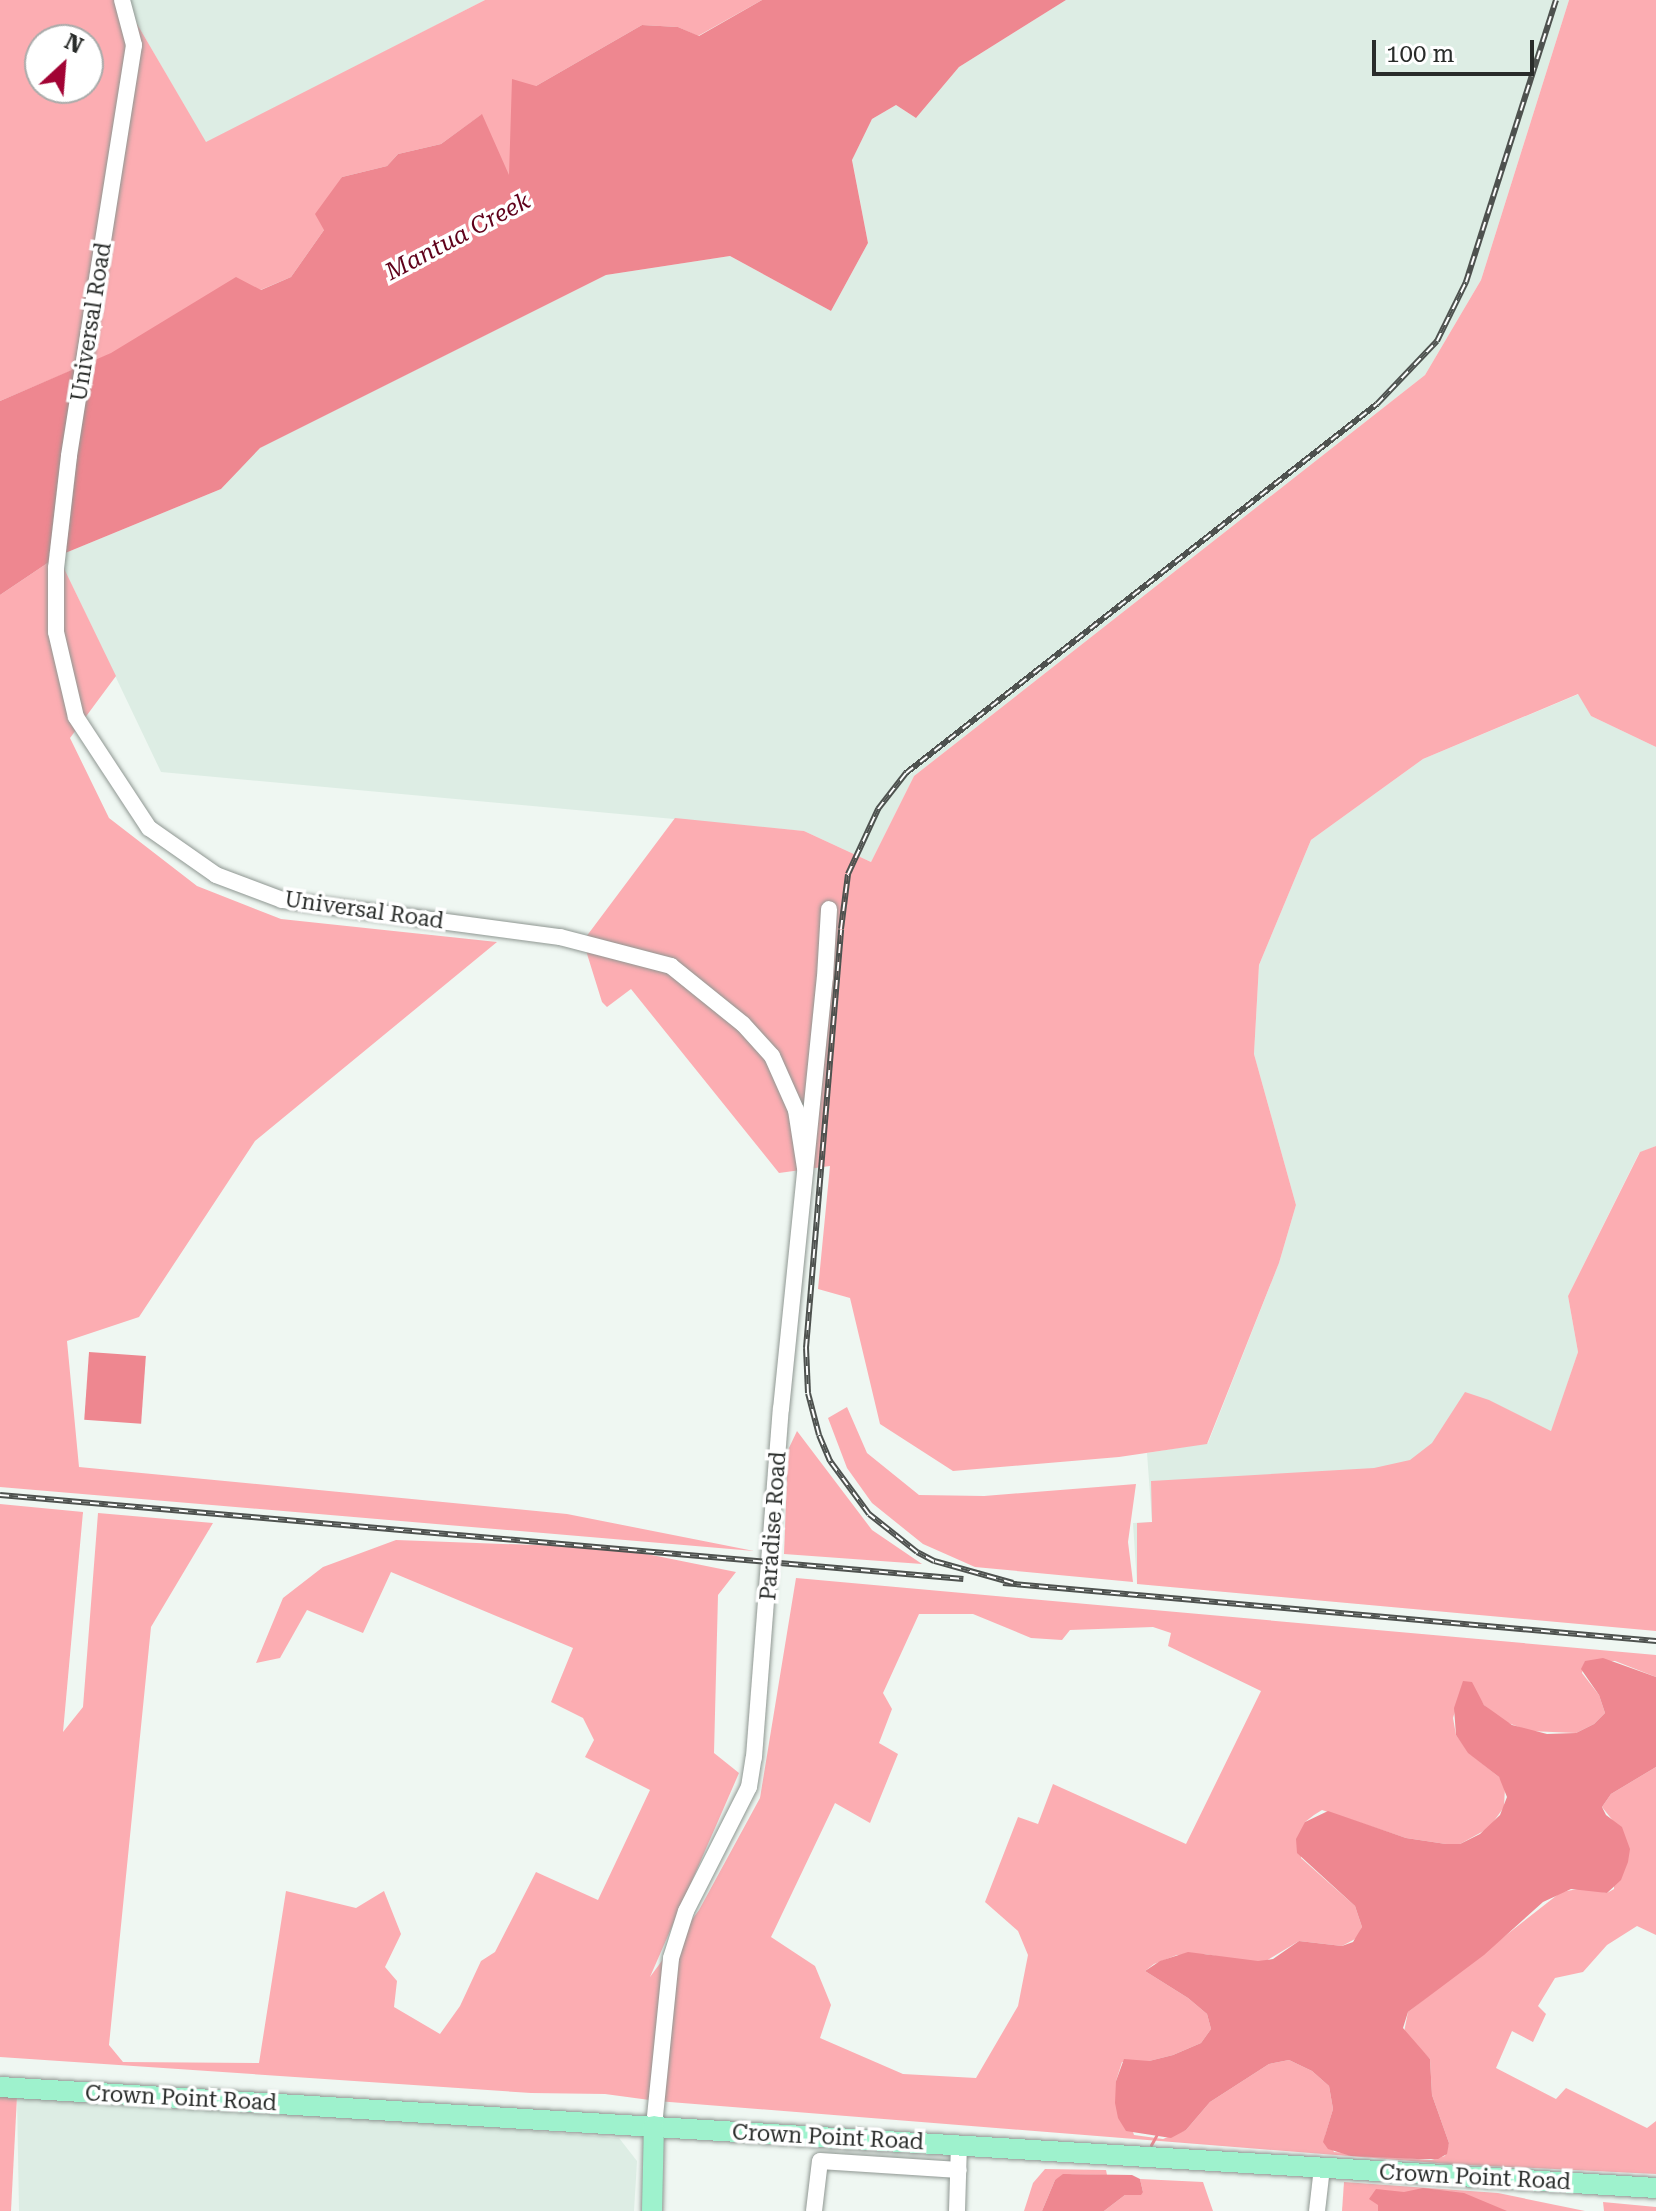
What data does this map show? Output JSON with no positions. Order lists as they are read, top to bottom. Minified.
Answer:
{"streets":{"main road":["Crown Point Road"],"street":["Universal Road","Paradise Road"]},"crossings":[["Universal Road","Paradise Road"],["Paradise Road","Crown Point Road"]],"water":["Mantua Creek"],"scale_bar":"100 m","north":"top right"}
